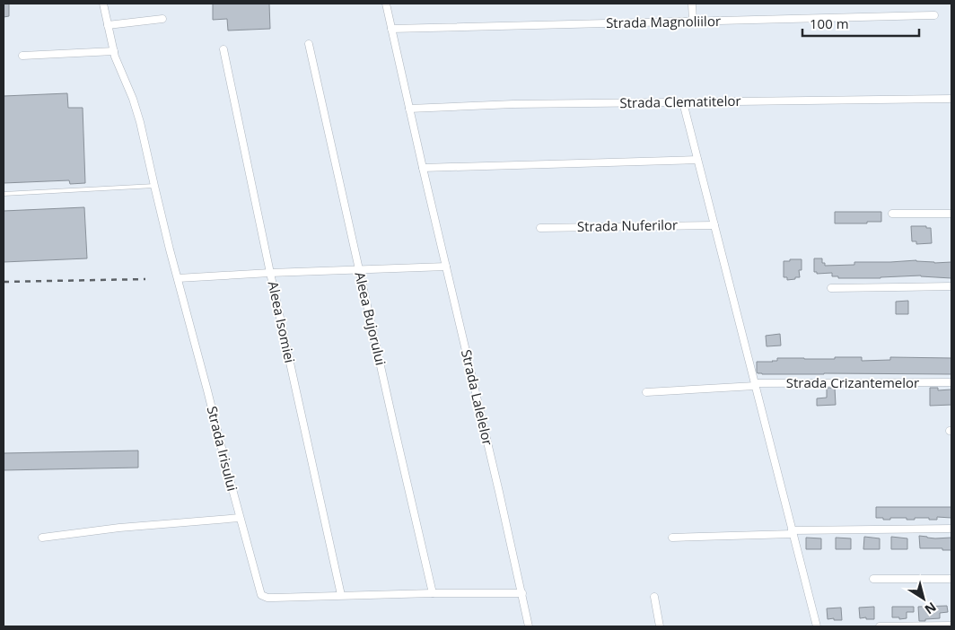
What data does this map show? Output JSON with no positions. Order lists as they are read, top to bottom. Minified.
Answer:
{"streets":{"street":["Strada Magnoliilor","Strada Clematitelor","Strada Nuferilor","Aleea Bujorului","Aleea Isomiei","Strada Crizantemelor","Strada Lalelelor","Strada Irisului"]},"crossings":[["Strada Magnoliilor","Strada Lalelelor"],["Strada Clematitelor","Strada Lalelelor"],["Aleea Bujorului","Strada Irisului"],["Aleea Isomiei","Strada Irisului"],["Strada Lalelelor","Strada Irisului"]],"scale_bar":"100 m","north":"bottom right"}
